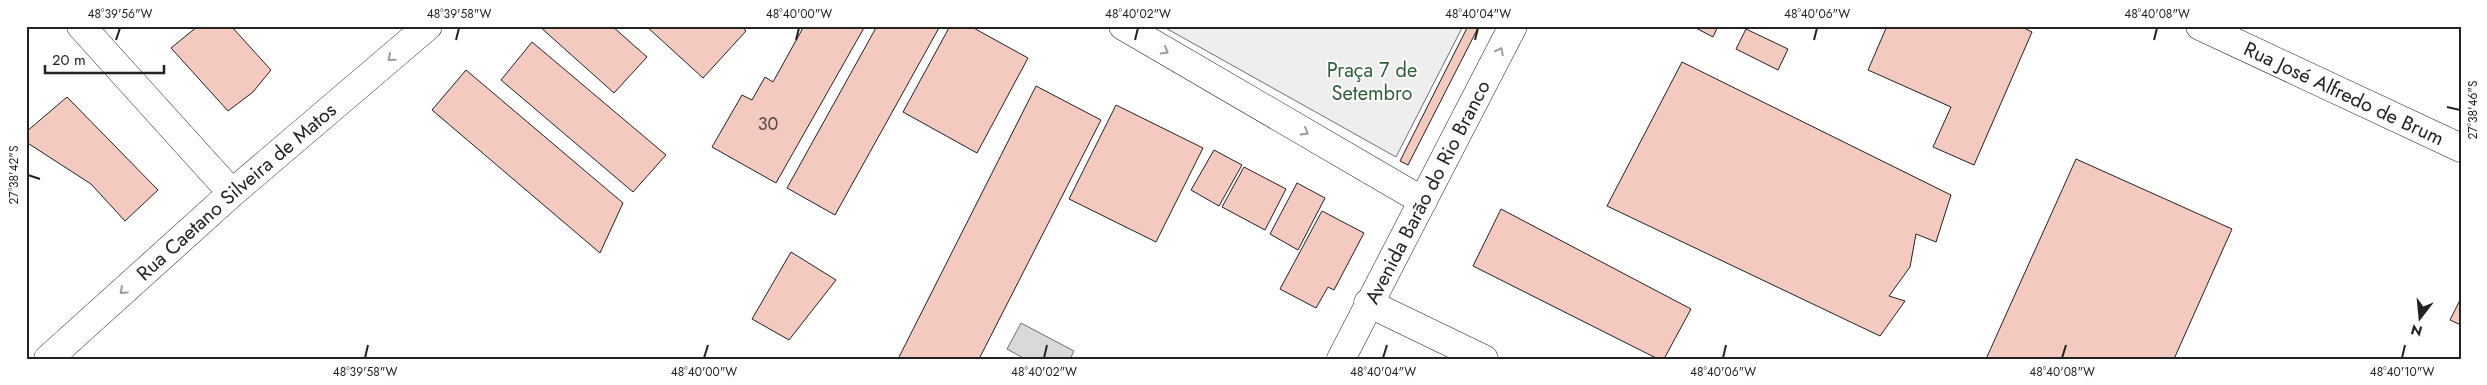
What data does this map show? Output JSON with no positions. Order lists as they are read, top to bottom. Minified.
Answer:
{"streets":{"street":["Rua José Alfredo de Brum","Rua Caetano Silveira de Matos","Avenida Barão do Rio Branco"]},"one_way":["Rua Caetano Silveira de Matos","Avenida Barão do Rio Branco"],"parks":["Praça 7 de Setembro"],"house_numbers":["30"],"scale_bar":"20 m","north":"bottom","coordinates":["48°39'56\"W","48°39'58\"W","48°40'00\"W","48°40'02\"W","48°40'04\"W","48°40'06\"W","48°40'08\"W","27°38'46\"S","27°38'42\"S","48°40'10\"W"]}
